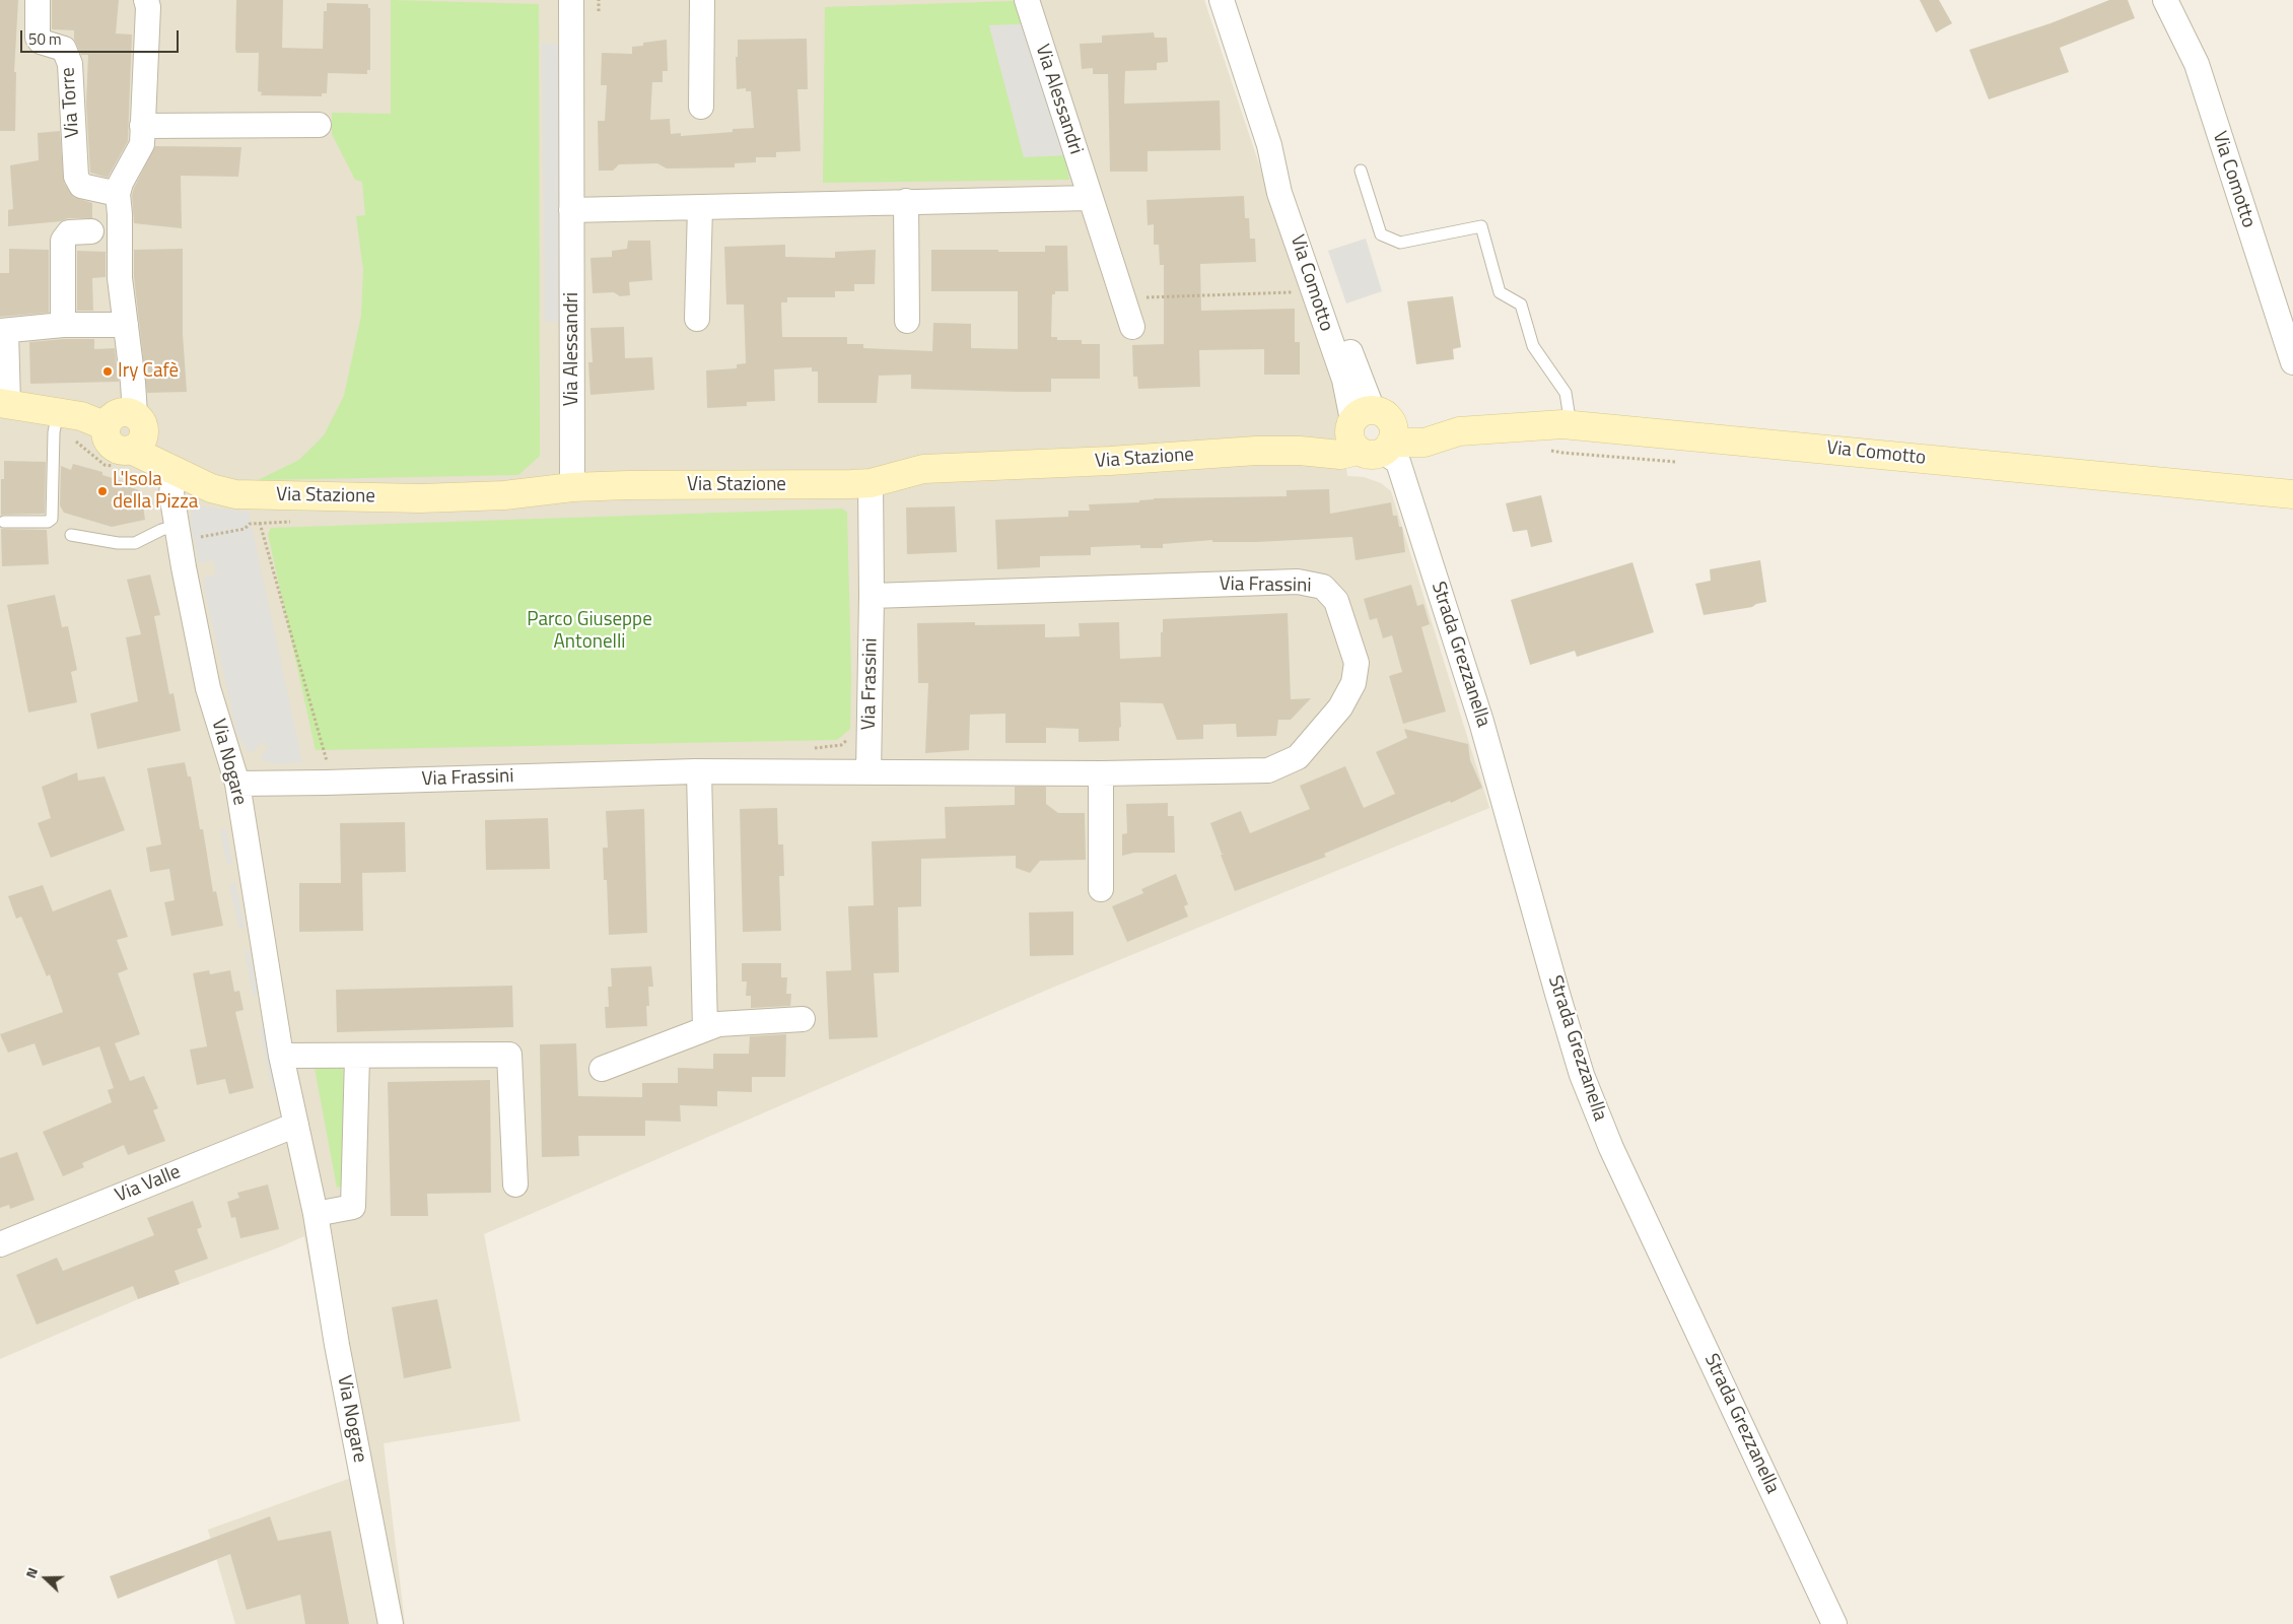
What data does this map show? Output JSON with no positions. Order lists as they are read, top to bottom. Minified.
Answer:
{"streets":{"street":["Via Alessandri","Via Torre","Via Comotto","Via Stazione","Via Frassini","Strada Grezzanella","Via Nogare","Via Valle"]},"crossings":[["Via Alessandri","Via Stazione"],["Via Comotto","Via Stazione"],["Via Comotto","Strada Grezzanella"],["Via Stazione","Via Frassini"],["Via Stazione","Strada Grezzanella"],["Via Stazione","Via Nogare"],["Via Frassini","Via Nogare"],["Via Nogare","Via Valle"]],"parks":["Parco Giuseppe Antonelli"],"places":["Iry Cafè","L'Isola della Pizza"],"scale_bar":"50 m","north":"left"}
